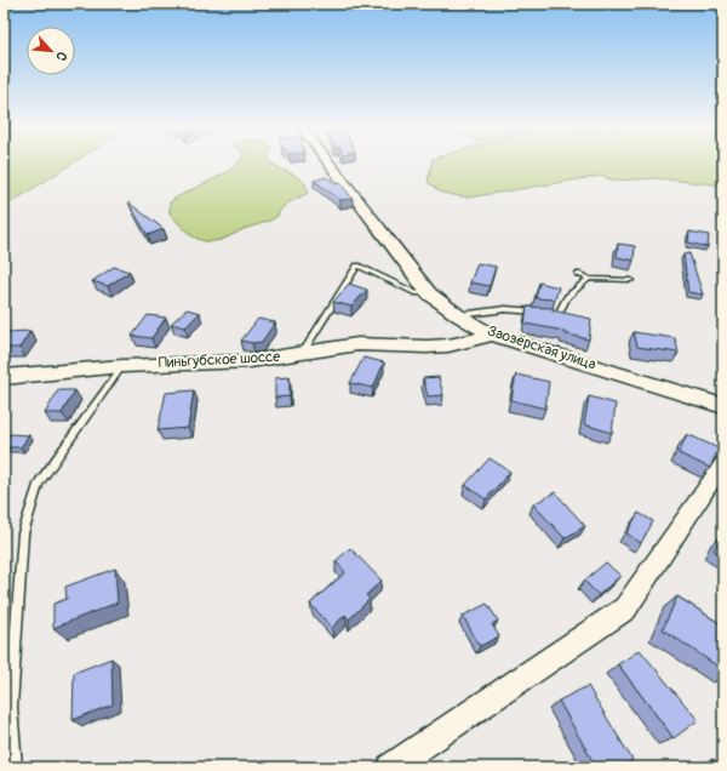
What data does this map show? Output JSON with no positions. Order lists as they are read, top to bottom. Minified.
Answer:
{"streets":{"street":["Заозёрская улица","Пиньгубское шоссе"]},"crossings":[["Заозёрская улица","Пиньгубское шоссе"]],"north":"bottom right"}
